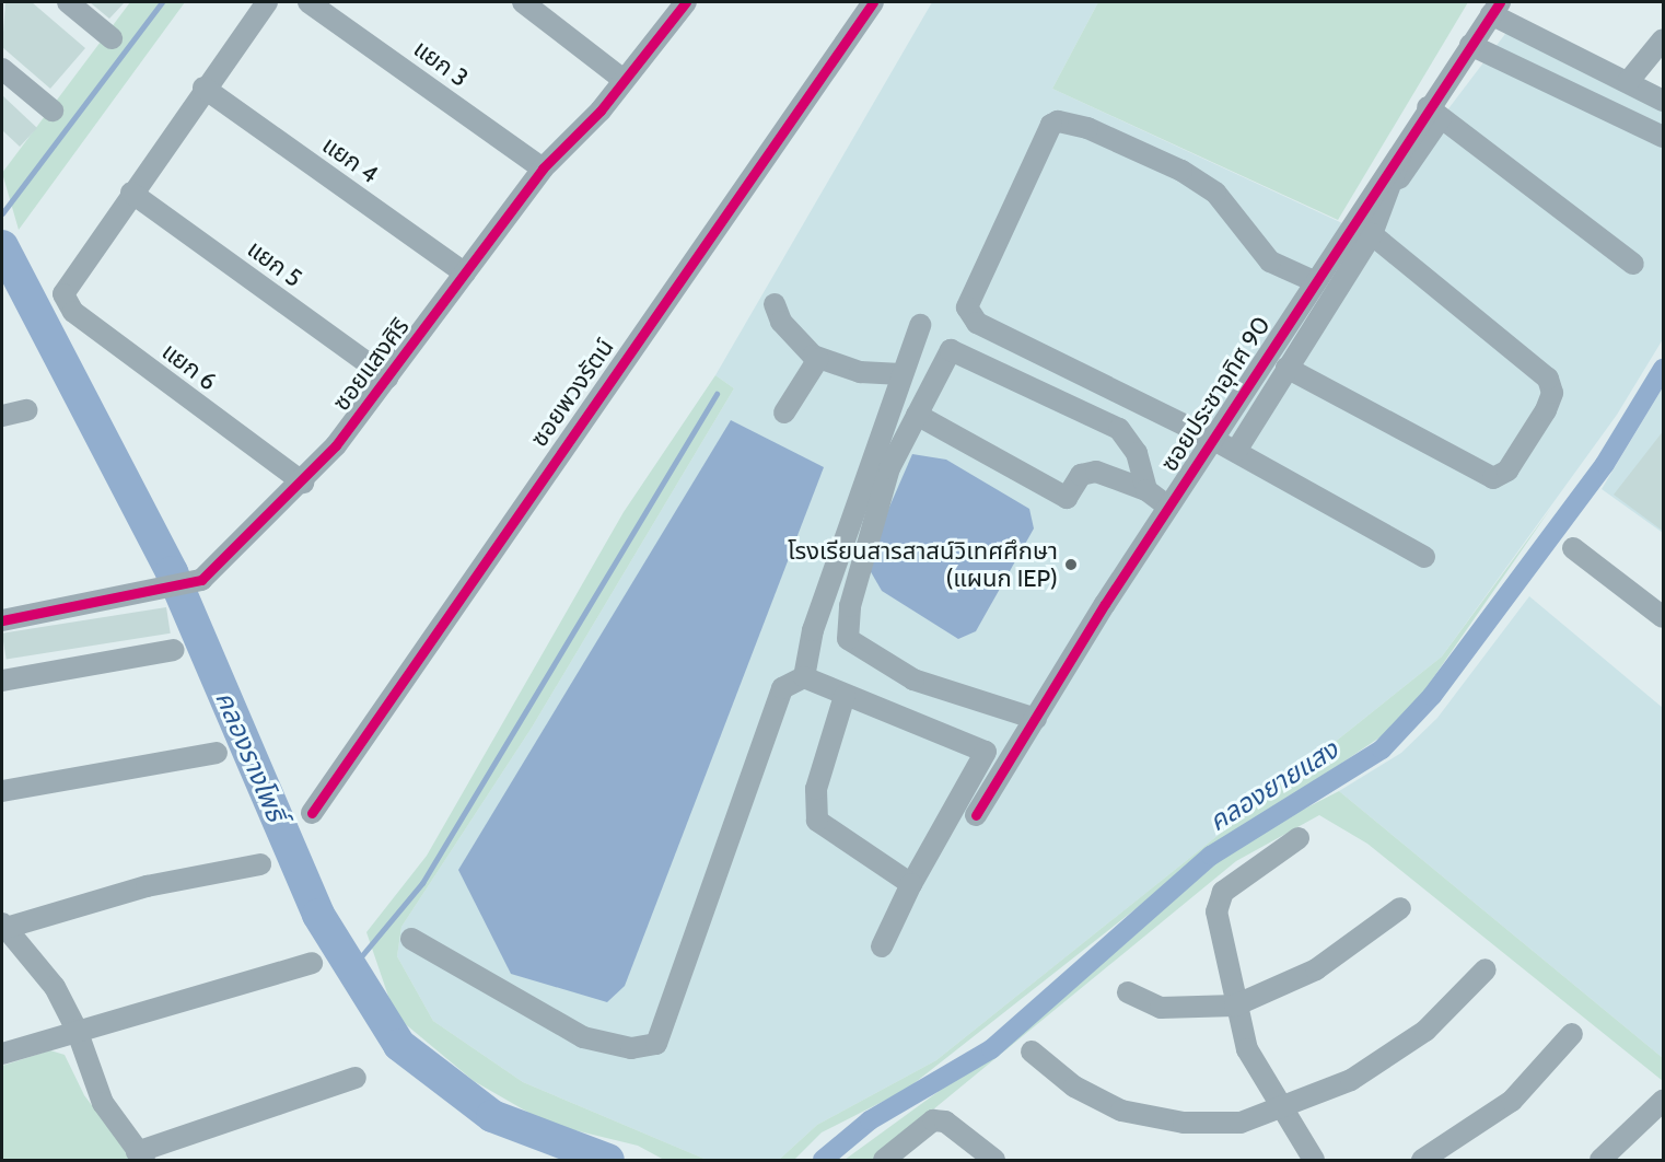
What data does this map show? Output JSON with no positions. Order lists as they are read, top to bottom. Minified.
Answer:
{"streets":{"street":["แยก 3","แยก 4","แยก 5","ซอยแสงศิริ","แยก 6","ซอยพวงรัตน์","ซอยประชาอุทิศ 90"]},"crossings":[["แยก 3","ซอยแสงศิริ"],["แยก 4","ซอยแสงศิริ"],["แยก 5","ซอยแสงศิริ"],["แยก 5","แยก 6"],["ซอยแสงศิริ","แยก 6"]],"water":["คลองรางโพธิ์","คลองยายแสง"],"places":["โรงเรียนสารสาสน์วิเทศศึกษา (แผนก IEP)"]}
